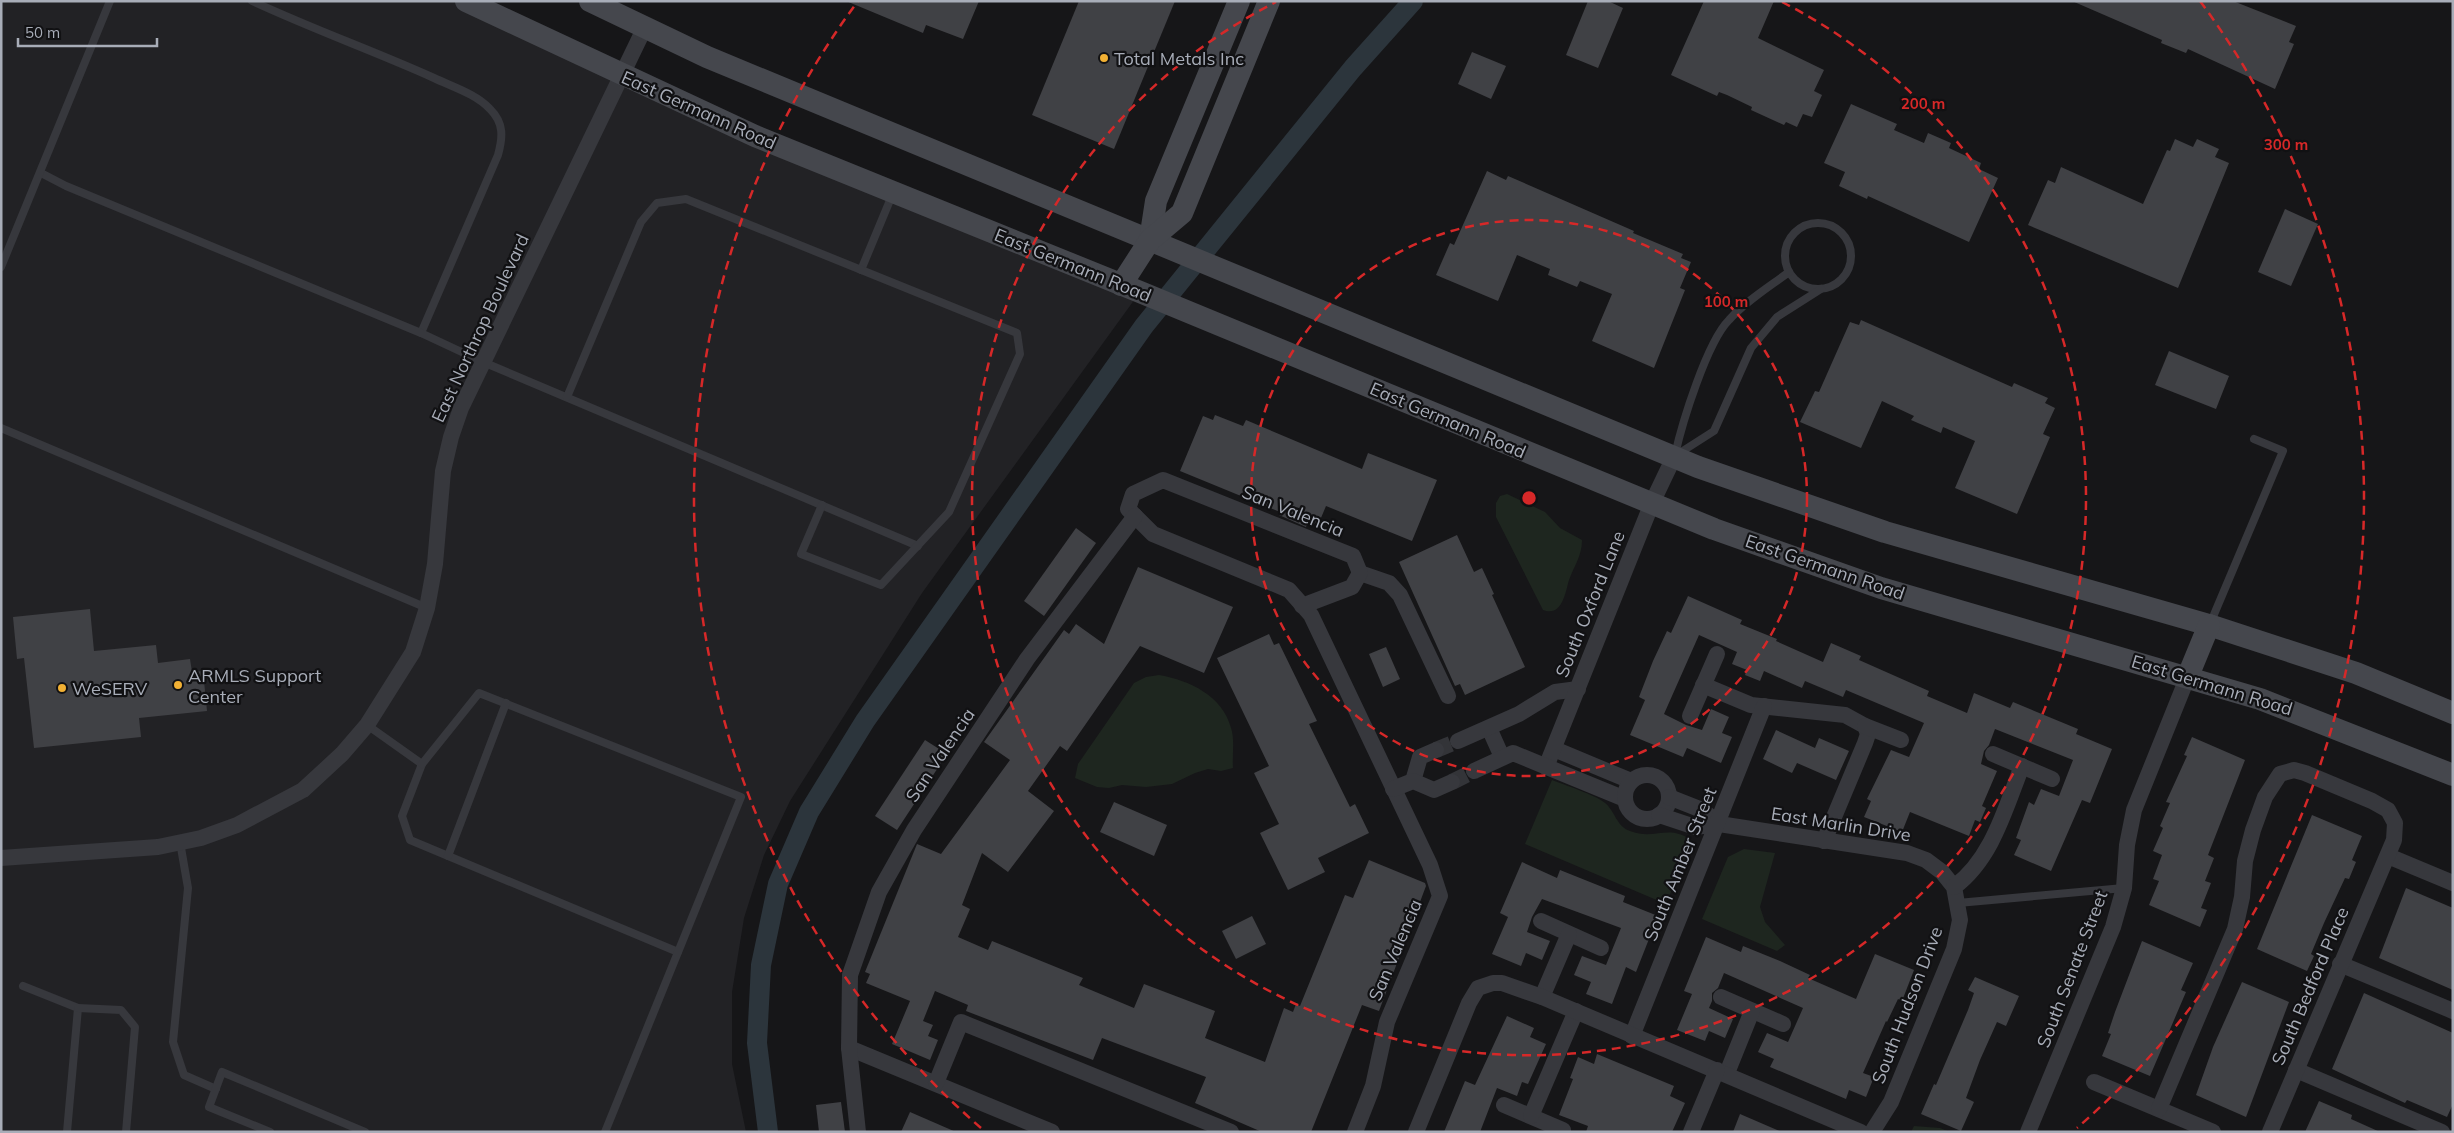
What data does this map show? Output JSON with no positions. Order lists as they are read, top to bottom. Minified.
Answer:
{"streets":{"main road":["East Germann Road"],"street":["East Northrop Boulevard","San Valencia","South Oxford Lane","East Marlin Drive","South Amber Street","South Senate Street","South Bedford Place","South Hudson Drive"]},"crossings":[["East Germann Road","East Northrop Boulevard"],["East Germann Road","South Oxford Lane"],["East Germann Road","South Senate Street"],["South Oxford Lane","East Marlin Drive"],["East Marlin Drive","South Amber Street"],["East Marlin Drive","South Hudson Drive"]],"places":["Total Metals Inc","ARMLS Support Center","WeSERV"],"scale_bar":"50 m","rings":["200 m","300 m","100 m"]}
